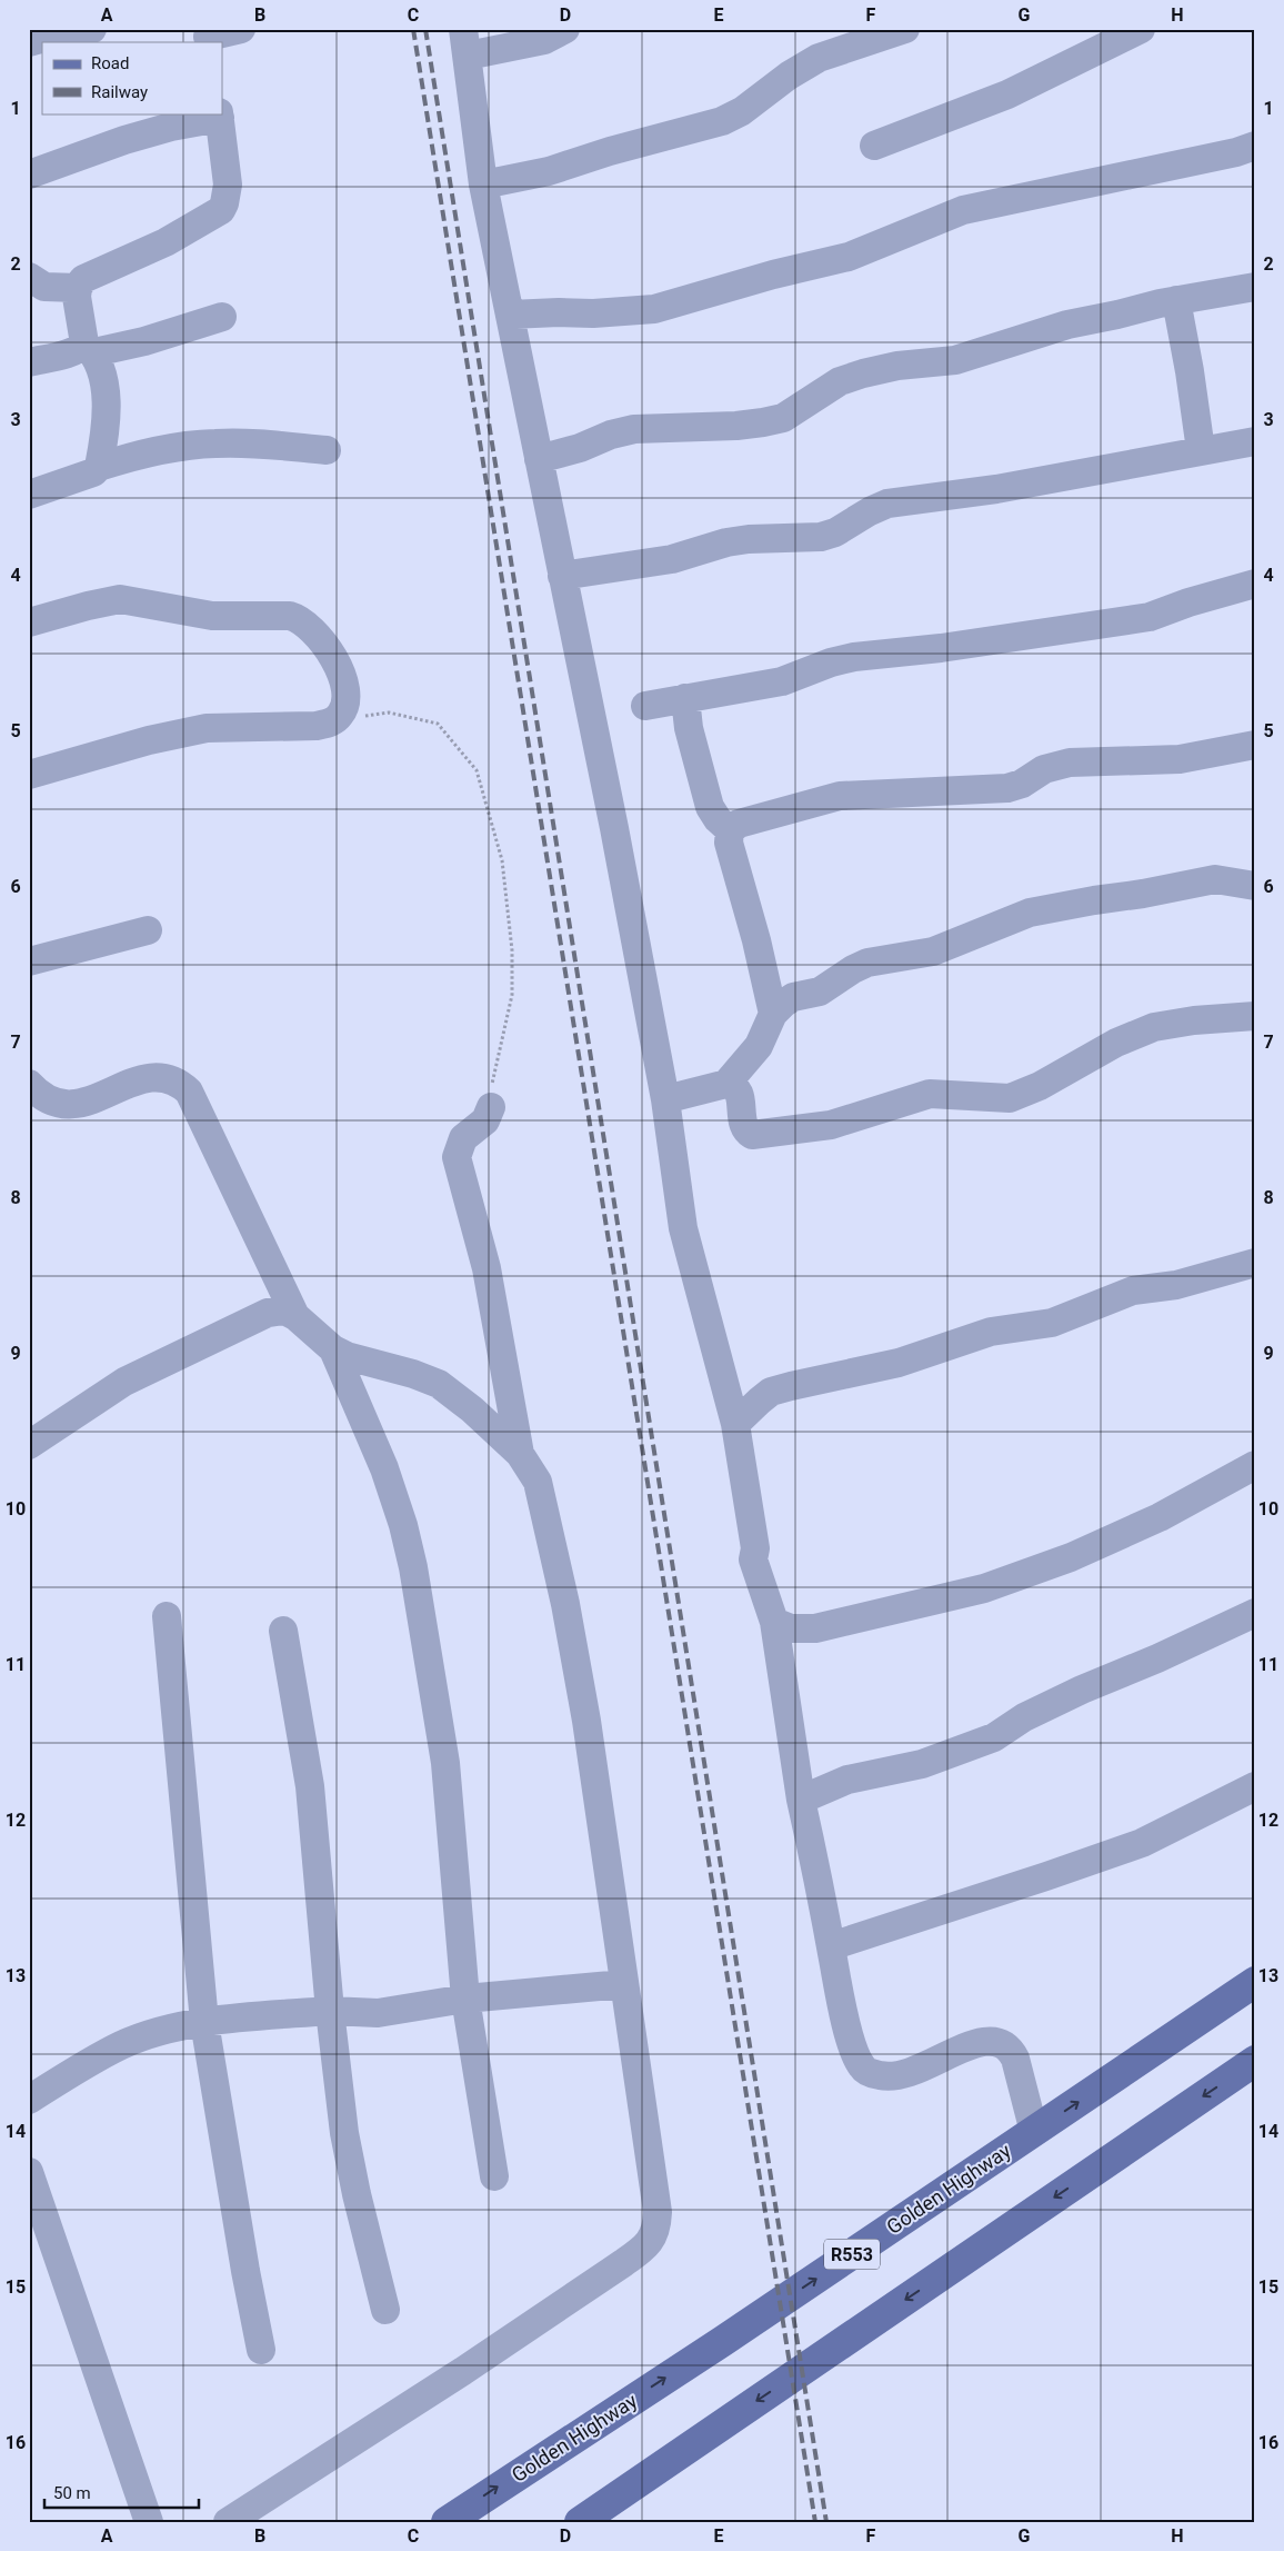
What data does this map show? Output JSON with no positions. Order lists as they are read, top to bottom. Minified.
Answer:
{"streets":{"main road":["Golden Highway","R553"]},"legend":["Road","Railway"],"scale_bar":"50 m","grid":{"columns":["A","B","C","D","E","F","G","H"],"rows":["1","2","3","4","5","6","7","8","9","10","11","12","13","14","15","16"]}}
